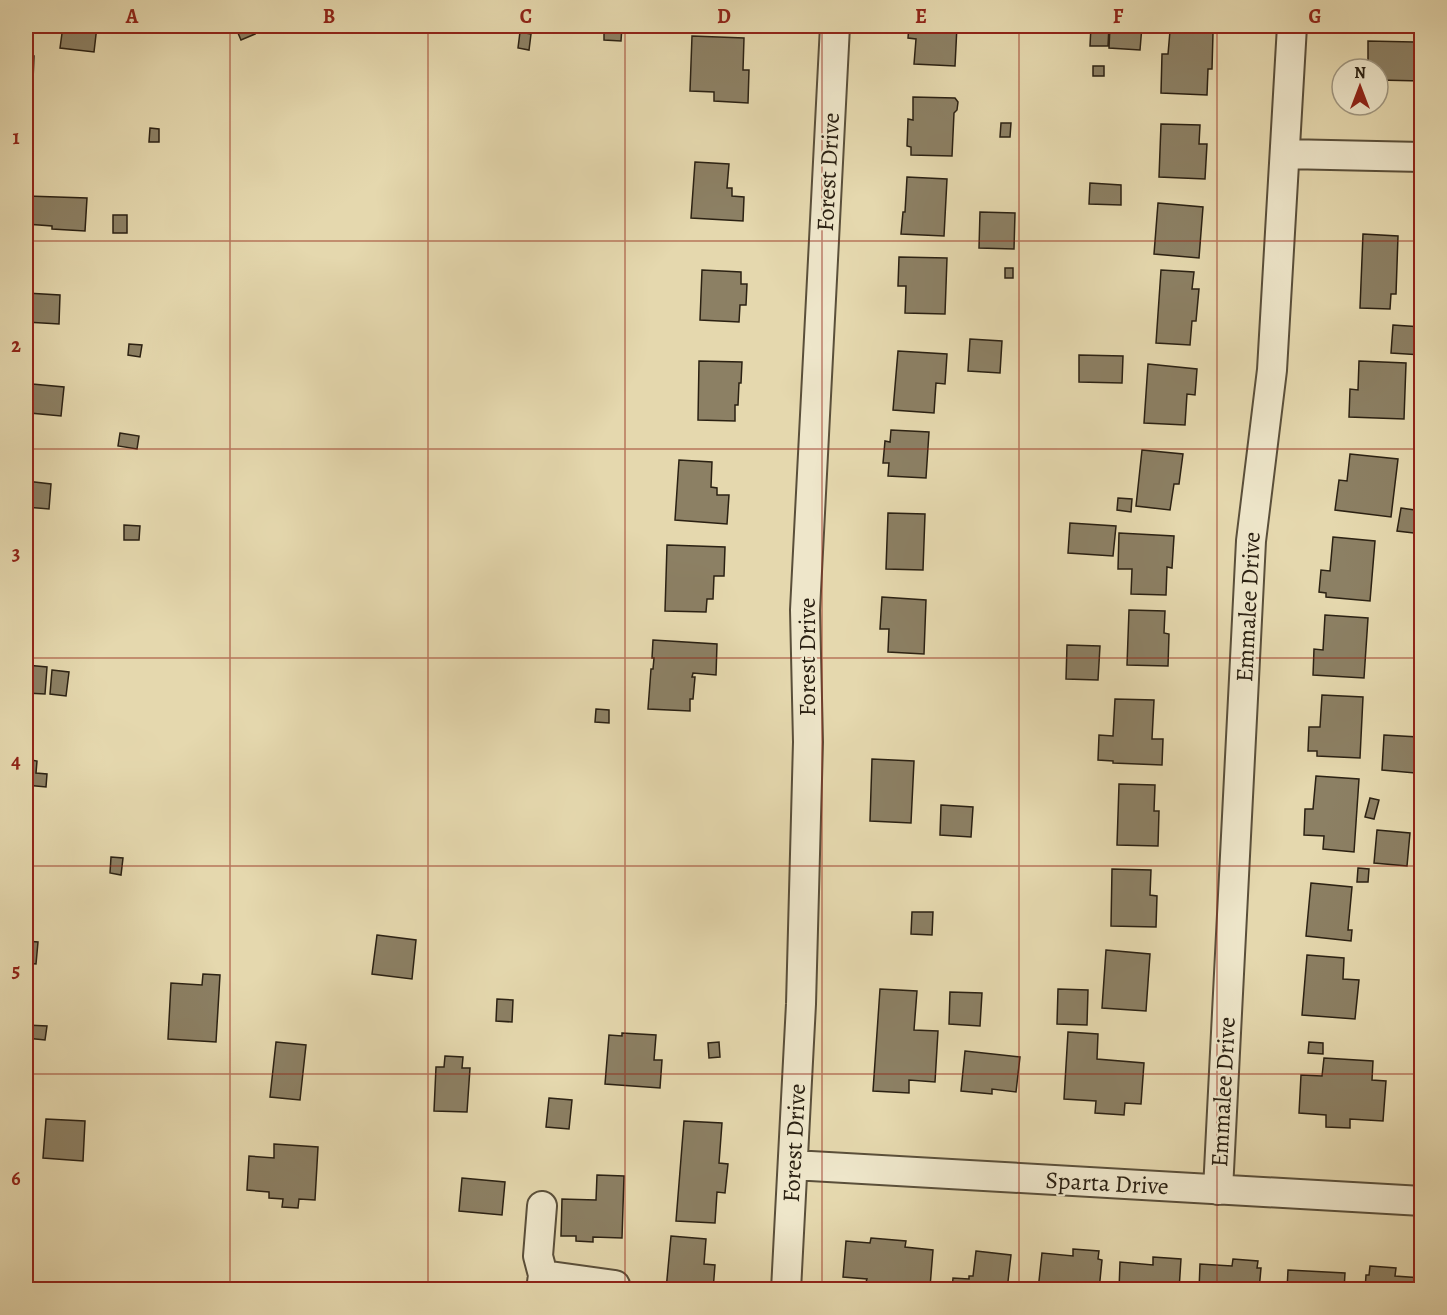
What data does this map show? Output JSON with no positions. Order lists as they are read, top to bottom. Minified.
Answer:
{"streets":{"street":["Forest Drive","Emmalee Drive","Sparta Drive"]},"crossings":[["Forest Drive","Sparta Drive"],["Emmalee Drive","Sparta Drive"]],"north":"top","grid":{"columns":["A","B","C","D","E","F","G"],"rows":["1","2","3","4","5","6"]}}
